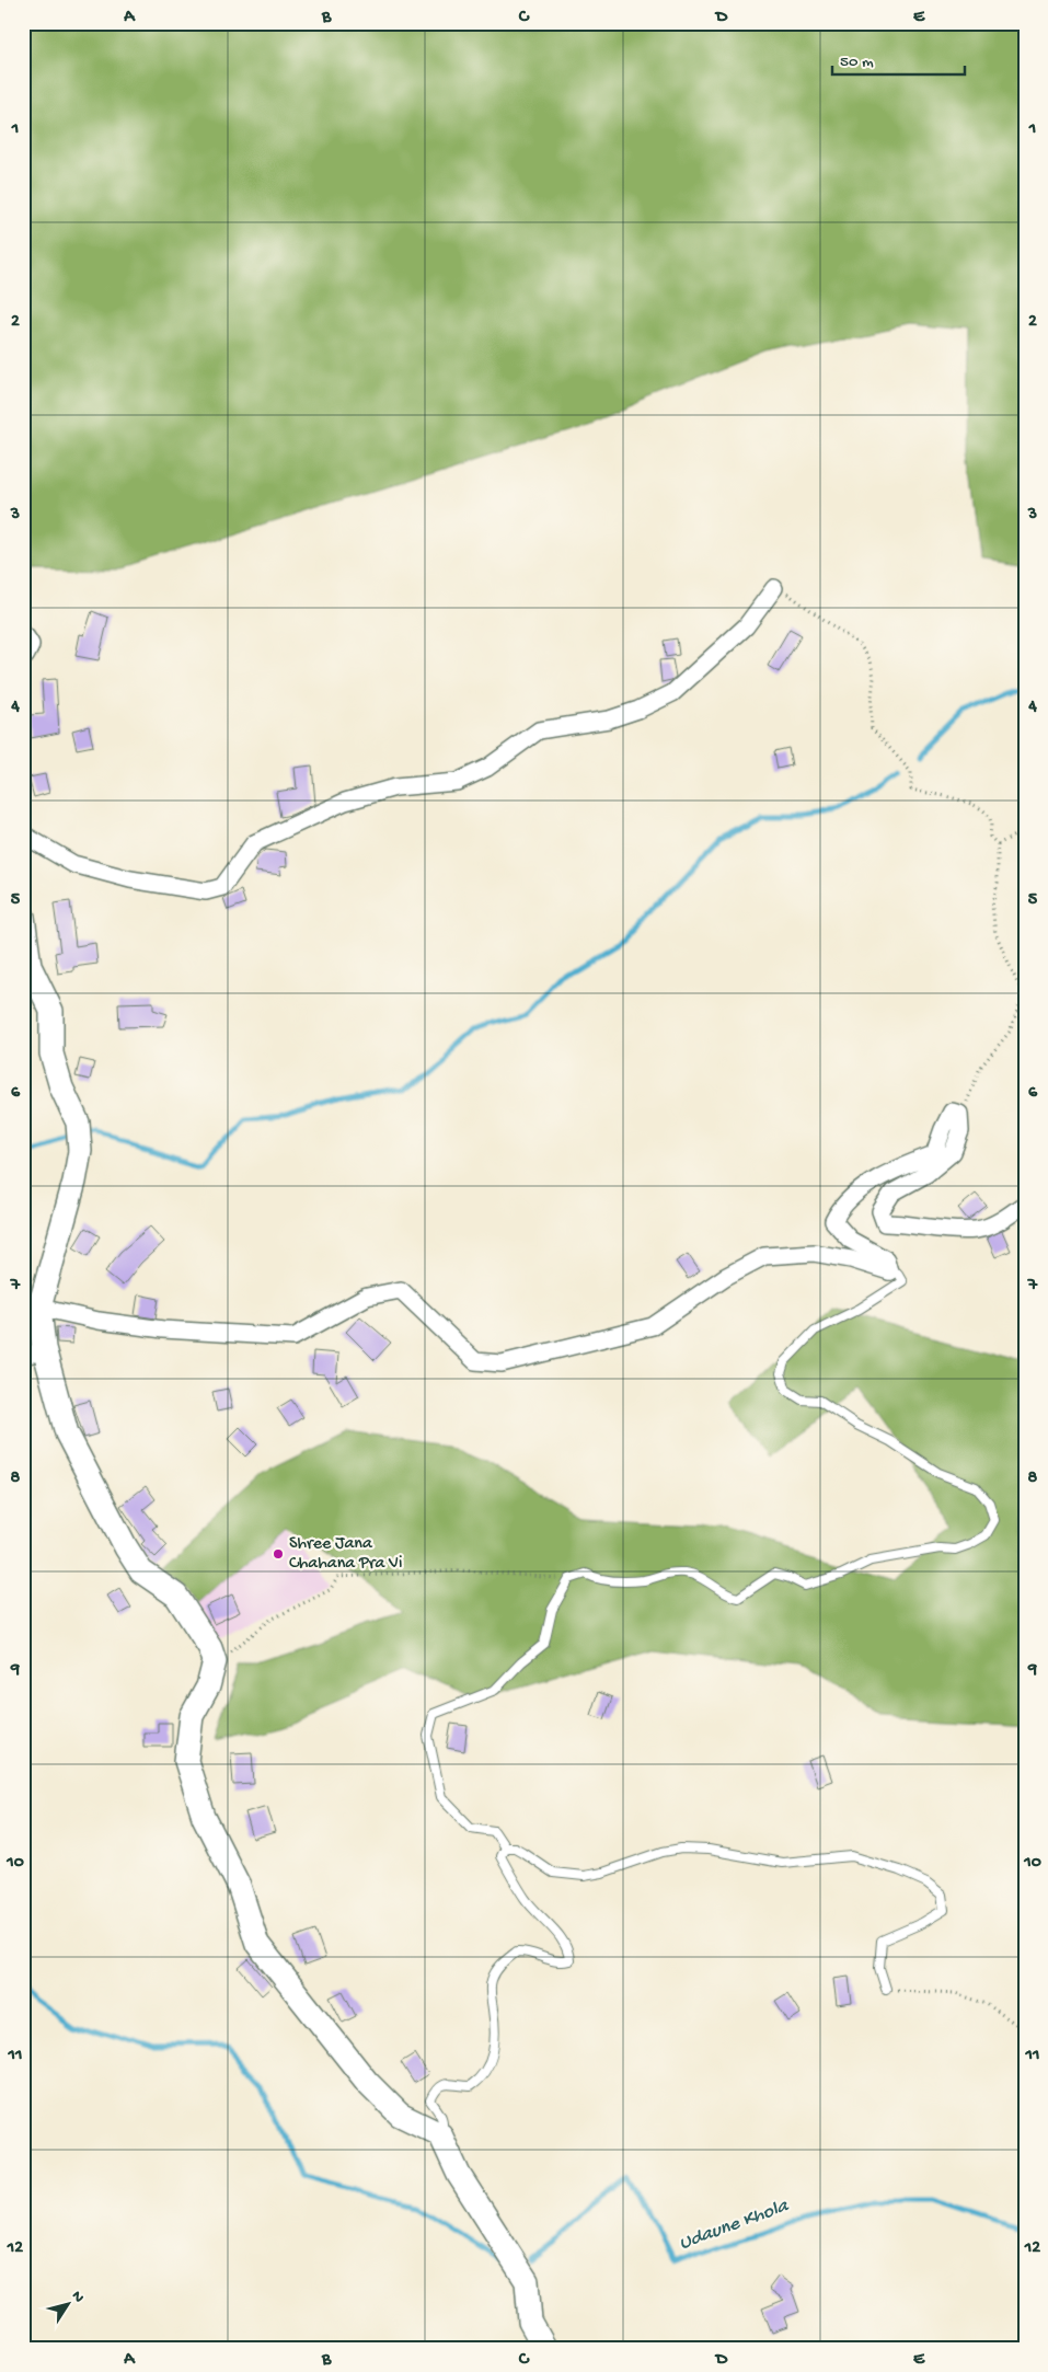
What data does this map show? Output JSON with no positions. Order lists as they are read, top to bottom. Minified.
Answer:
{"water":["Udaune Khola"],"places":["Shree Jana Chahana Pra Vi"],"scale_bar":"50 m","north":"top right","grid":{"columns":["A","B","C","D","E"],"rows":["1","2","3","4","5","6","7","8","9","10","11","12"]}}
